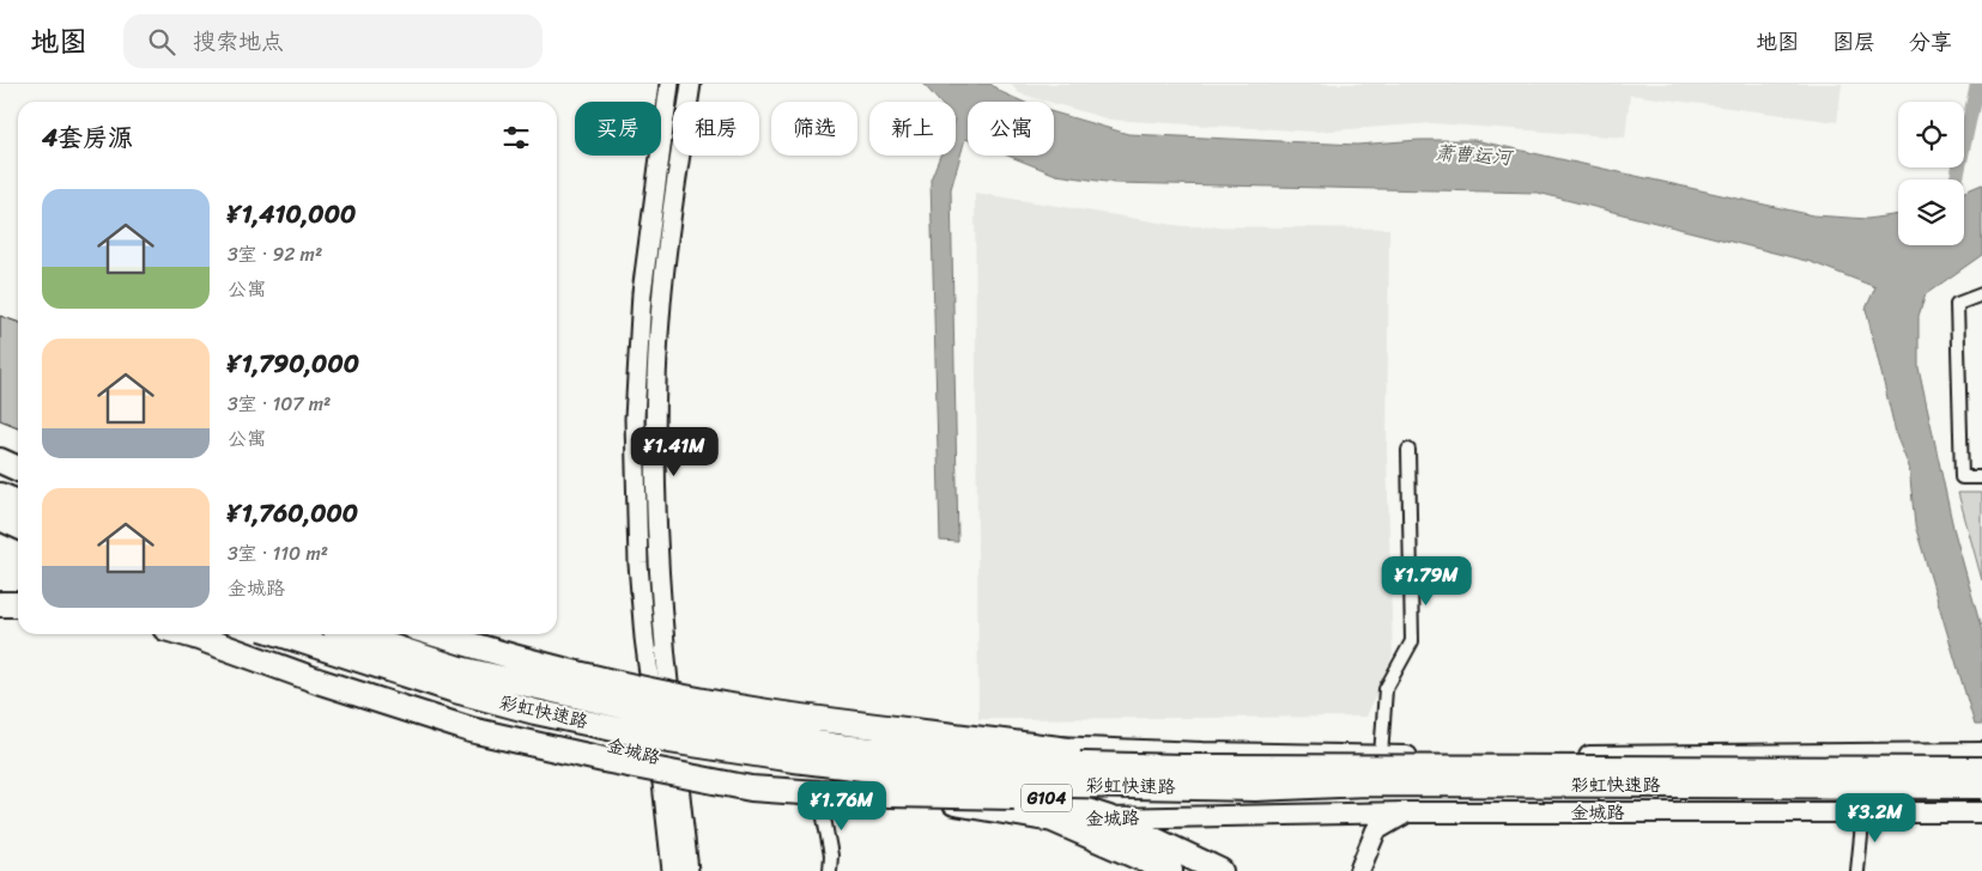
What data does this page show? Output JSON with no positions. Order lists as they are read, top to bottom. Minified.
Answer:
{"streets":{"highway":["彩虹快速路","金城路","G104"]},"crossings":[["金城路","G104"]],"water":["萧曹运河"],"page":{"header":"地图","search":"搜索地点","nav":["地图","图层","分享"],"chip":["买房","租房","筛选","新上","公寓"],"heading":"4套房源","list":[{"name":"¥1,410,000","note":"3室 · 92 m² · 公寓"},{"name":"¥1,790,000","note":"3室 · 107 m² · 公寓"},{"name":"¥1,760,000","note":"3室 · 110 m² · 金城路"}],"price":["¥1.41M","¥1.79M","¥1.76M","¥3.2M"]}}
